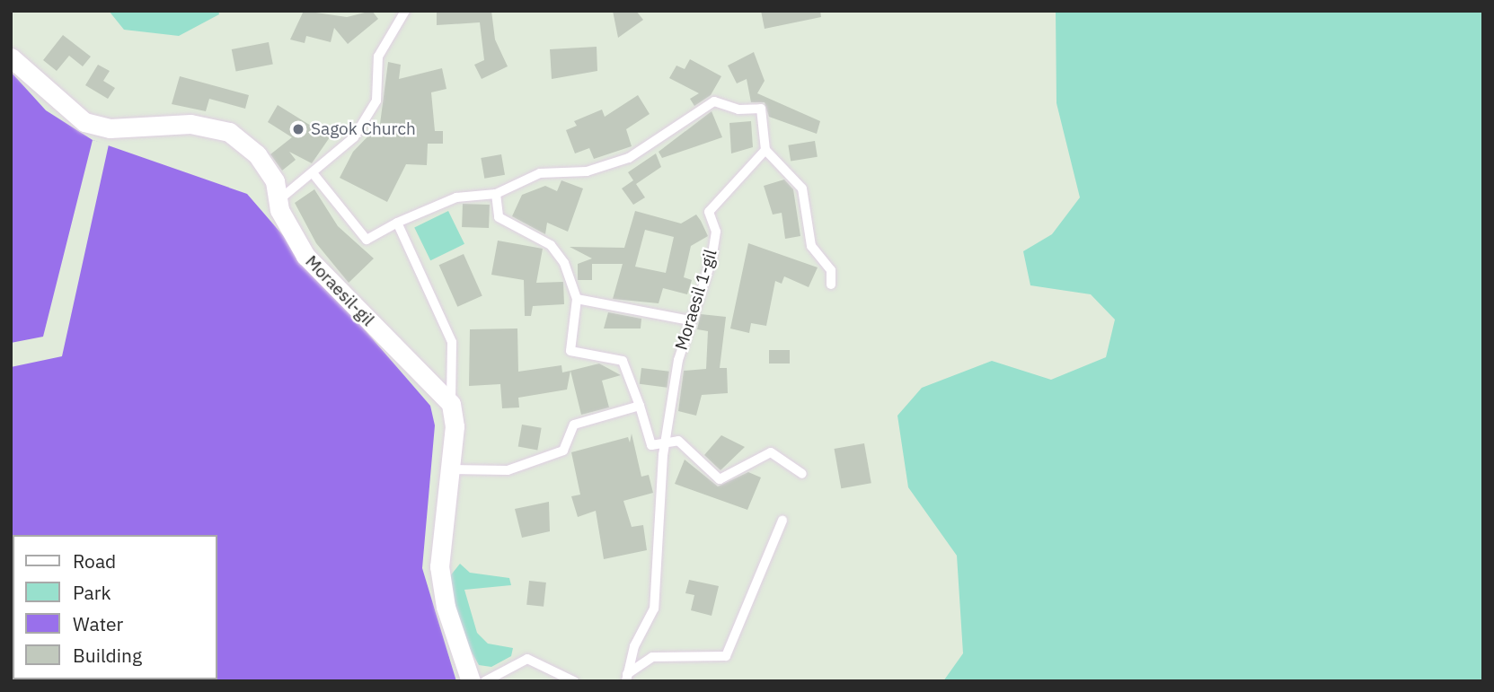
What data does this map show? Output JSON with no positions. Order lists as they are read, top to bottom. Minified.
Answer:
{"streets":{"street":["Moraesil-gil"],"lane":["Moraesil 1-gil"]},"places":["Sagok Church"],"legend":["Road","Park","Water","Building"]}
